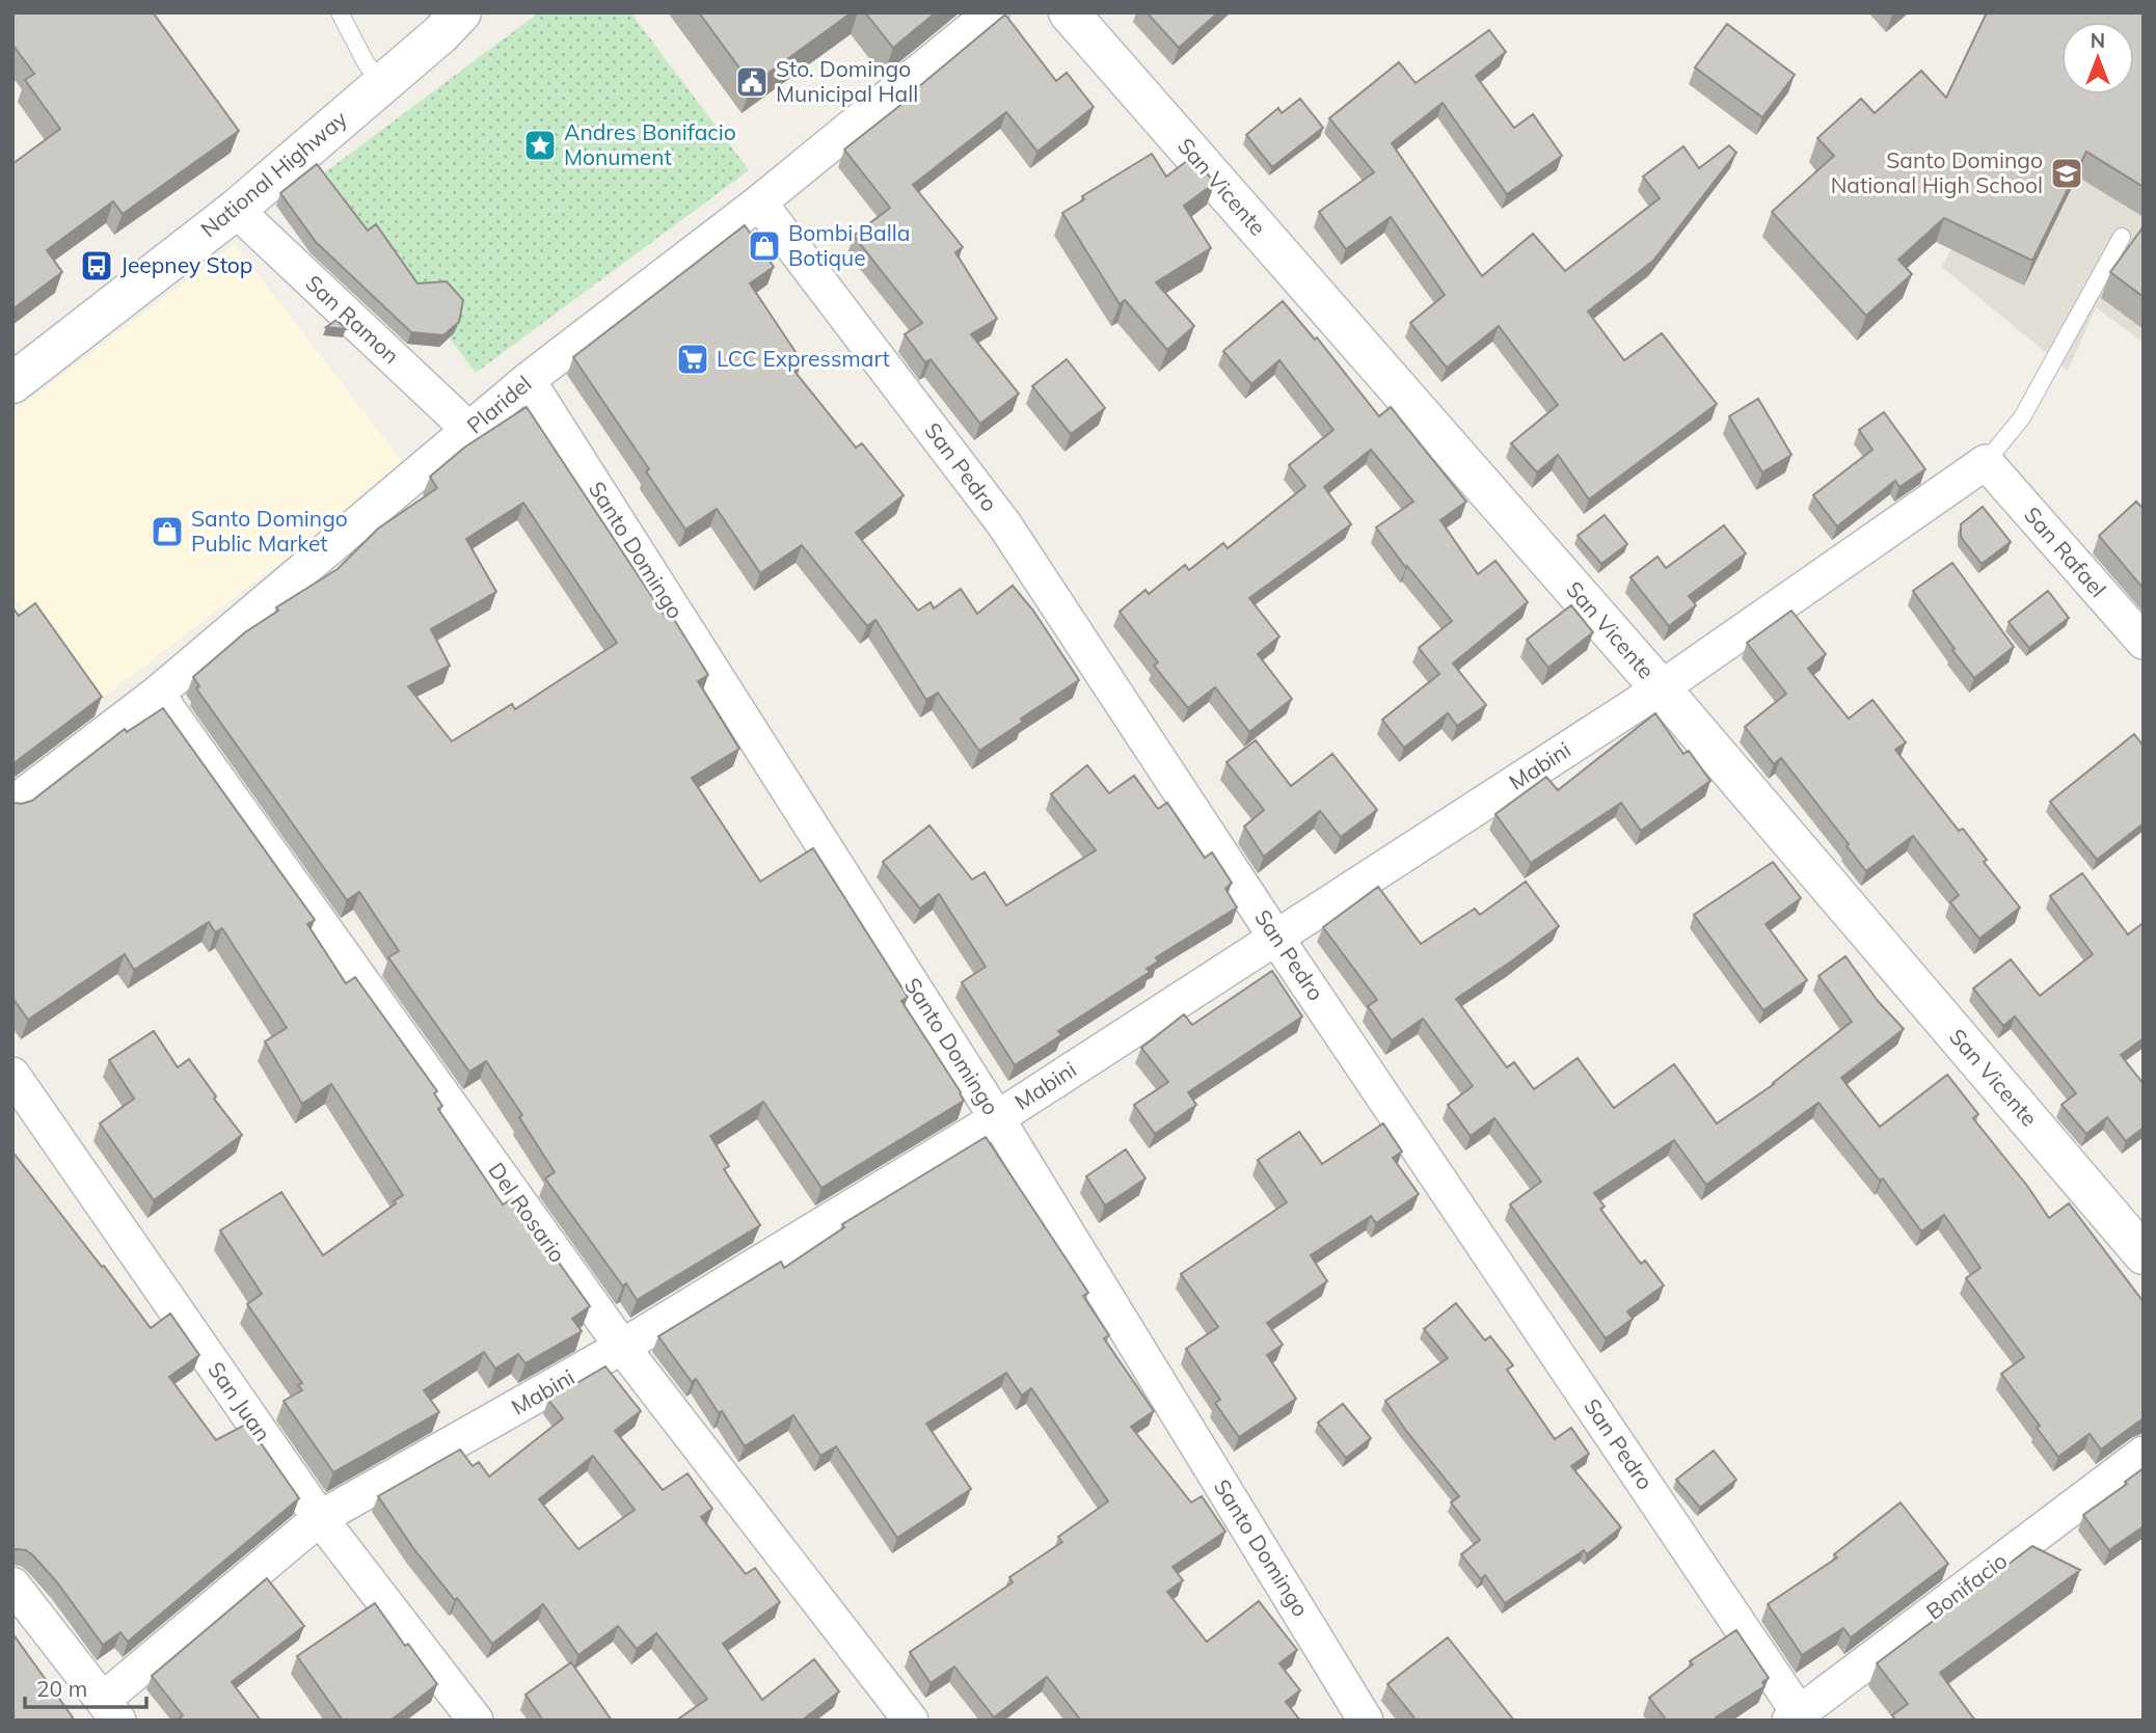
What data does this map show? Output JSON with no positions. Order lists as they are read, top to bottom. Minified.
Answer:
{"streets":{"main road":["National Highway","San Vicente"],"street":["San Ramon","Plaridel","San Pedro","Santo Domingo","San Rafael","Mabini","Del Rosario","San Juan","Bonifacio"]},"crossings":[["National Highway","San Ramon"],["San Vicente","Mabini"],["San Ramon","Plaridel"],["Plaridel","San Pedro"],["Plaridel","Santo Domingo"],["Plaridel","Del Rosario"],["San Pedro","Mabini"],["San Pedro","Bonifacio"],["Santo Domingo","Mabini"],["San Rafael","Mabini"],["Mabini","Del Rosario"],["Mabini","San Juan"]],"places":{"public building":["Sto. Domingo Municipal Hall"],"place":["Andres Bonifacio Monument"],"school or university":["Santo Domingo National High School"],"shop":["Bombi Balla Botique","Santo Domingo Public Market"],"bus stop":["Jeepney Stop"],"supermarket":["LCC Expressmart"]},"scale_bar":"20 m","north":"top"}
